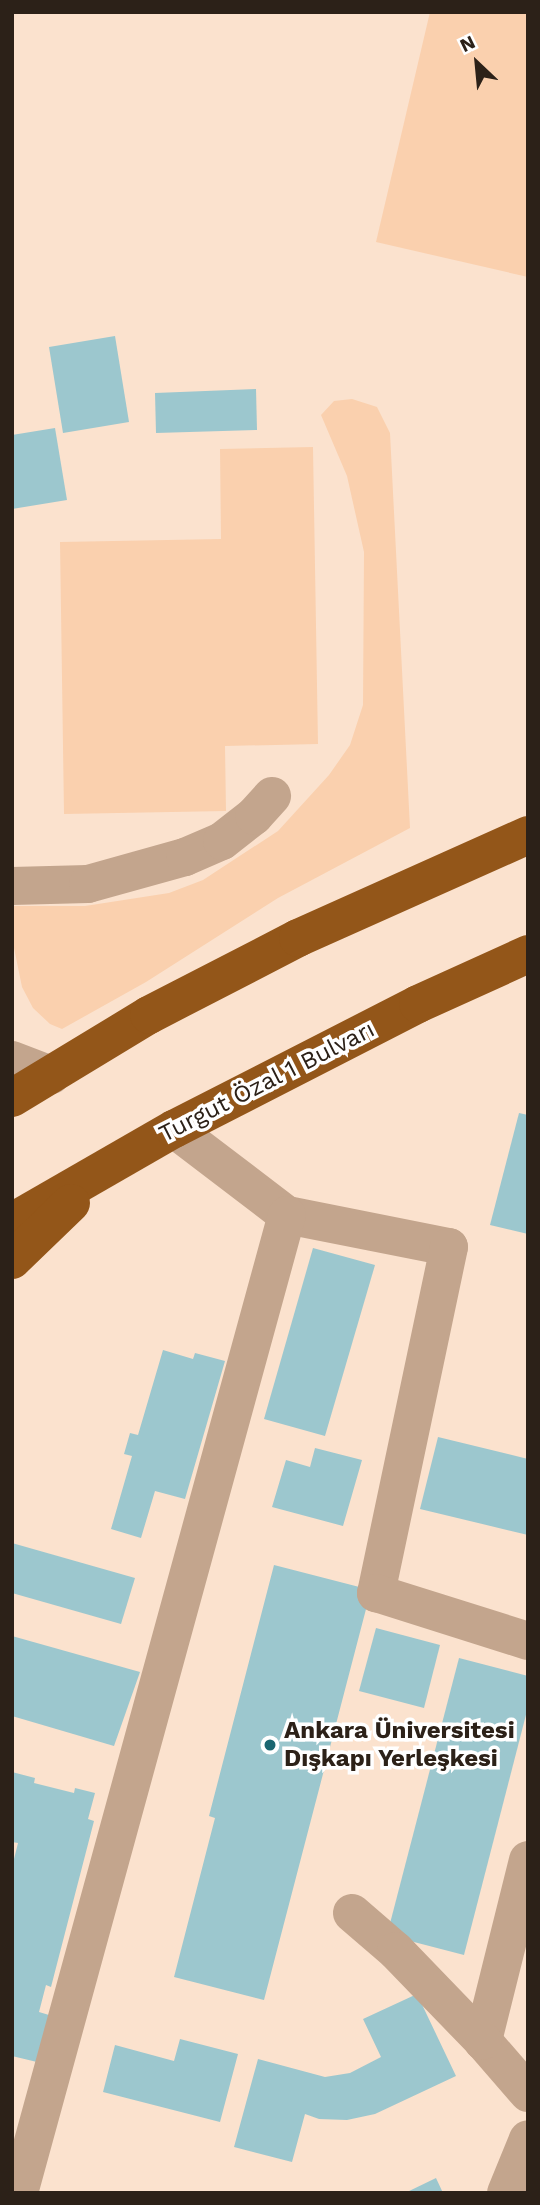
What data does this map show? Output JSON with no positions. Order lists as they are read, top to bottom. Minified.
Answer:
{"streets":{"highway":["Turgut Özal 1 Bulvarı"]},"places":["Ankara Üniversitesi Dışkapı Yerleşkesi"],"north":"top left"}
